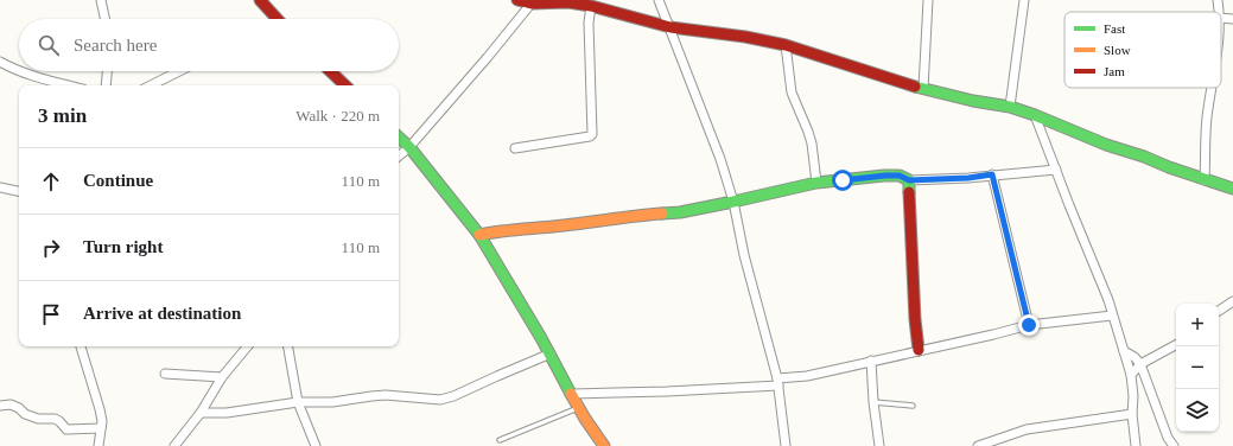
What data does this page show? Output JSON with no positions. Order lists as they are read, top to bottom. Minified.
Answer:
{"legend":["Fast","Slow","Jam"],"page":{"search":"Search here","heading":["3 min","Walk · 220 m"],"list":[["Continue","110 m"],["Turn right","110 m"],"Arrive at destination"],"map_buttons":["+","−"]}}
